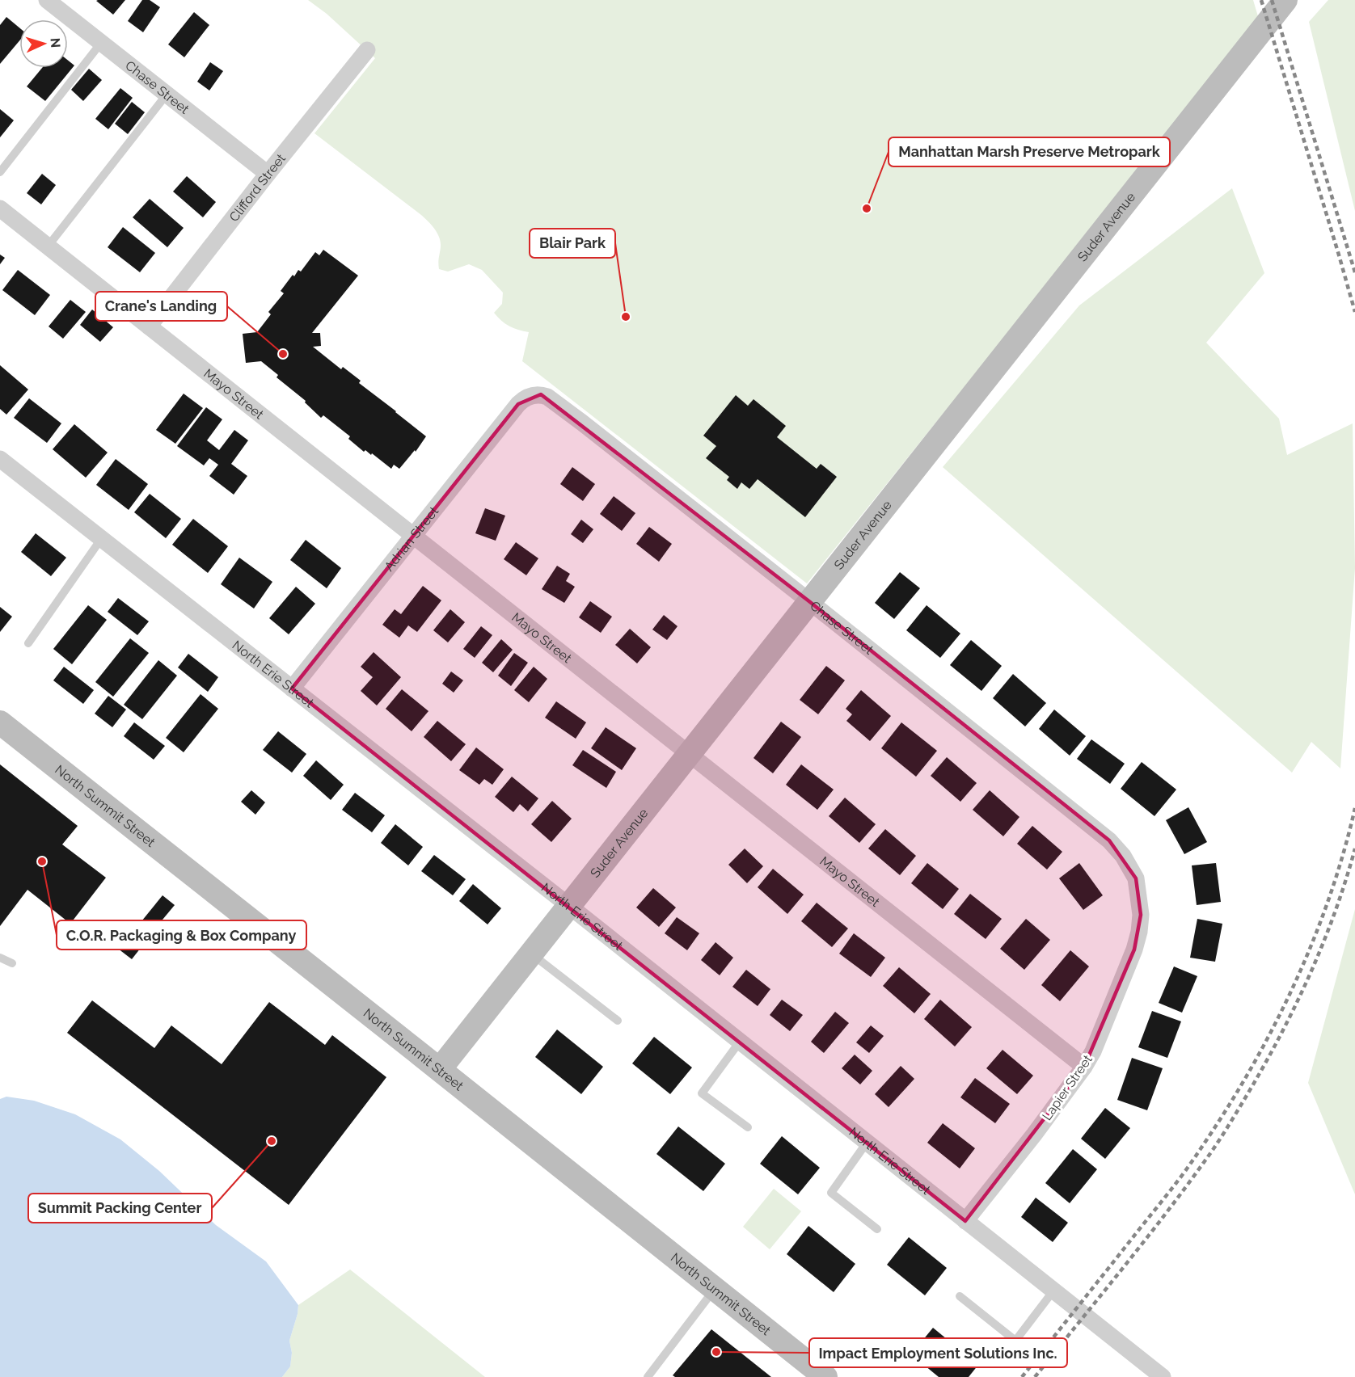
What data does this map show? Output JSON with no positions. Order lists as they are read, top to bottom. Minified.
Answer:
{"streets":{"street":["Chase Street","Clifford Street","Suder Avenue","Mayo Street","Adrian Street","North Erie Street","North Summit Street","Lapier Street"]},"crossings":[["Chase Street","Clifford Street"],["Chase Street","Suder Avenue"],["Chase Street","Adrian Street"],["Chase Street","Lapier Street"],["Clifford Street","Mayo Street"],["Suder Avenue","Mayo Street"],["Suder Avenue","North Erie Street"],["Suder Avenue","North Summit Street"],["Mayo Street","Adrian Street"],["Mayo Street","Lapier Street"],["Adrian Street","North Erie Street"],["North Erie Street","Lapier Street"]],"places":["Manhattan Marsh Preserve Metropark","Blair Park","Crane's Landing","C.O.R. Packaging & Box Company","Summit Packing Center","Impact Employment Solutions Inc."],"north":"right"}
